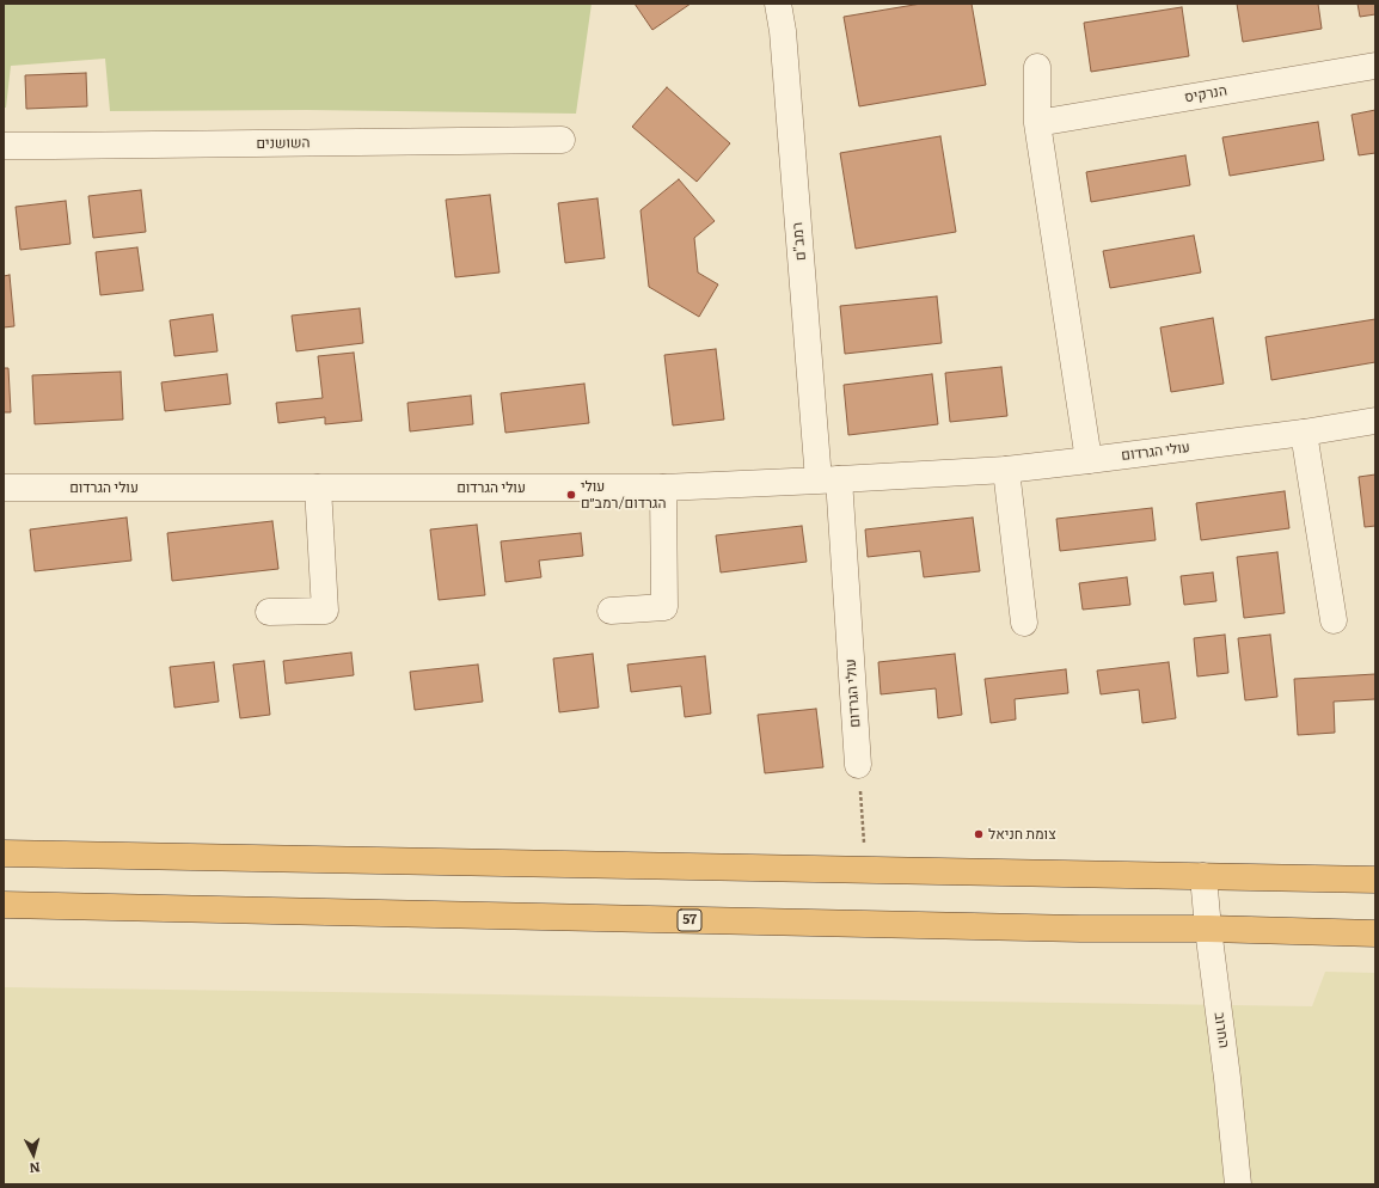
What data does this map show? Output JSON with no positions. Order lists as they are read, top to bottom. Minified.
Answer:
{"streets":{"highway":["57"],"street":["הנרקיס","השושנים","רמב\"ם","עולי הגרדום","החרוב"]},"crossings":[["רמב\"ם","עולי הגרדום"],["57","החרוב"]],"places":["עולי הגרדום/רמב״ם","צומת חניאל"],"north":"bottom"}
